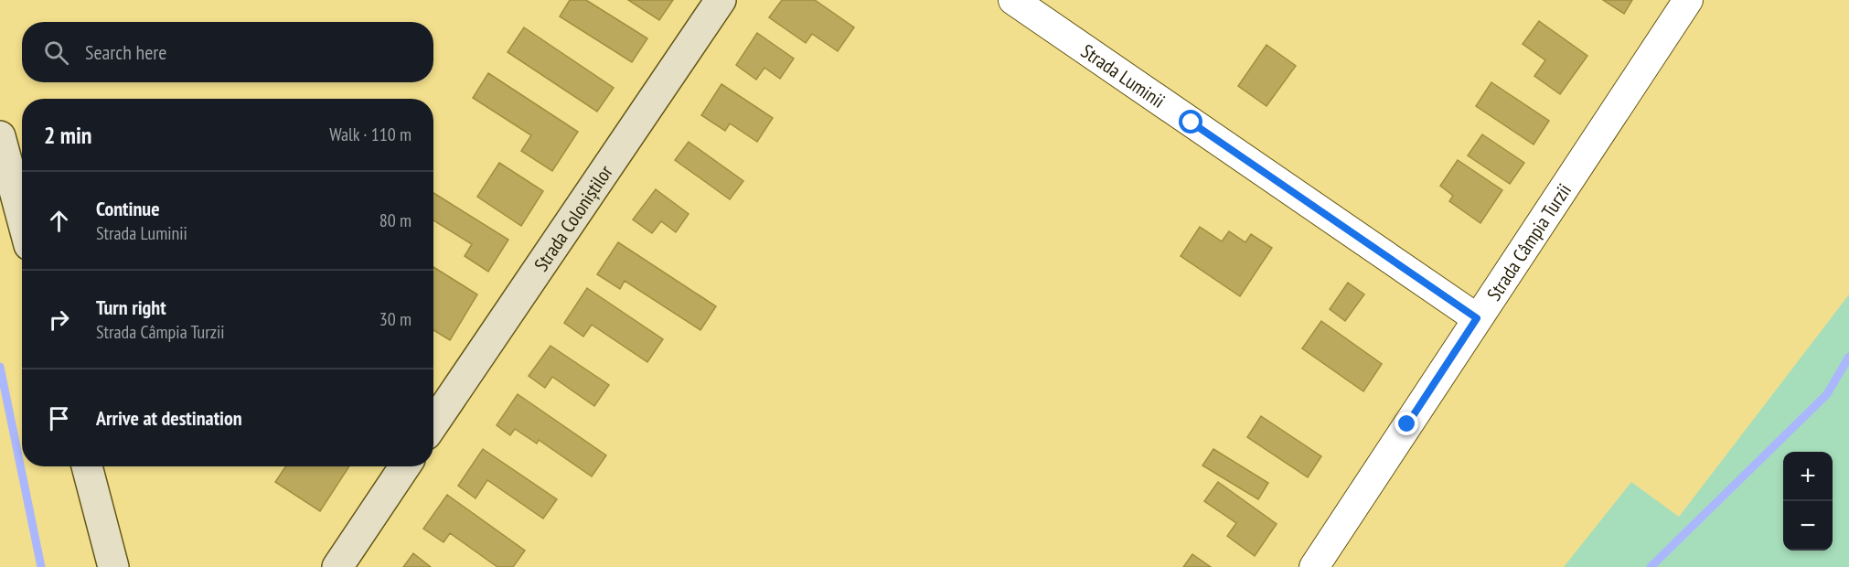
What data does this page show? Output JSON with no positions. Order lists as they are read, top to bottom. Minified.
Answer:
{"streets":{"street":["Strada Luminii","Strada Coloniștilor","Strada Câmpia Turzii"]},"crossings":[["Strada Luminii","Strada Câmpia Turzii"]],"page":{"search":"Search here","heading":["2 min","Walk · 110 m"],"list":[["Continue","Strada Luminii","80 m"],["Turn right","Strada Câmpia Turzii","30 m"],"Arrive at destination"],"map_buttons":["+","−"]}}
